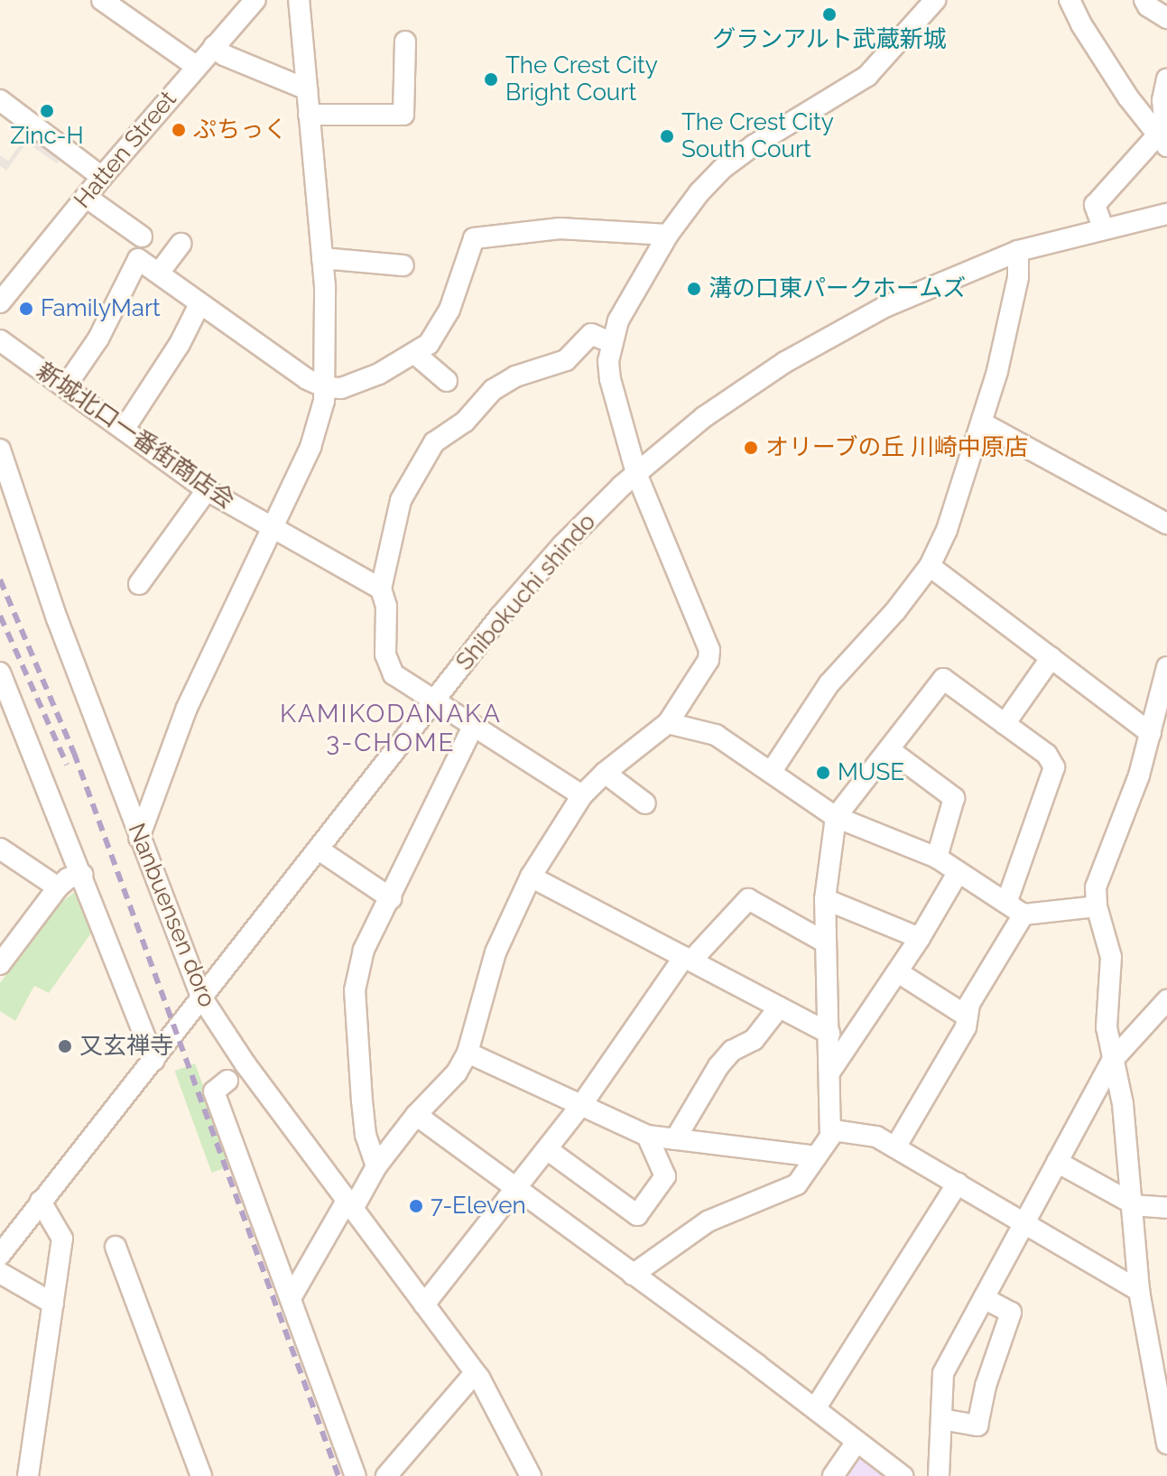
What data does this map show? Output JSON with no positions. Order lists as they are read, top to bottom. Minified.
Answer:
{"streets":{"street":["Hatten Street","新城北口一番街商店会","Shibokuchi shindo","Nanbuensen doro"]},"crossings":[["Shibokuchi shindo","Nanbuensen doro"]],"districts":["KAMIKODANAKA 3-CHOME"],"places":["グランアルト武蔵新城","The Crest City Bright Court","Zinc-H","ぷちっく","The Crest City South Court","溝の口東パークホームズ","FamilyMart","オリーブの丘 川崎中原店","MUSE","又玄禅寺","7-Eleven"]}
